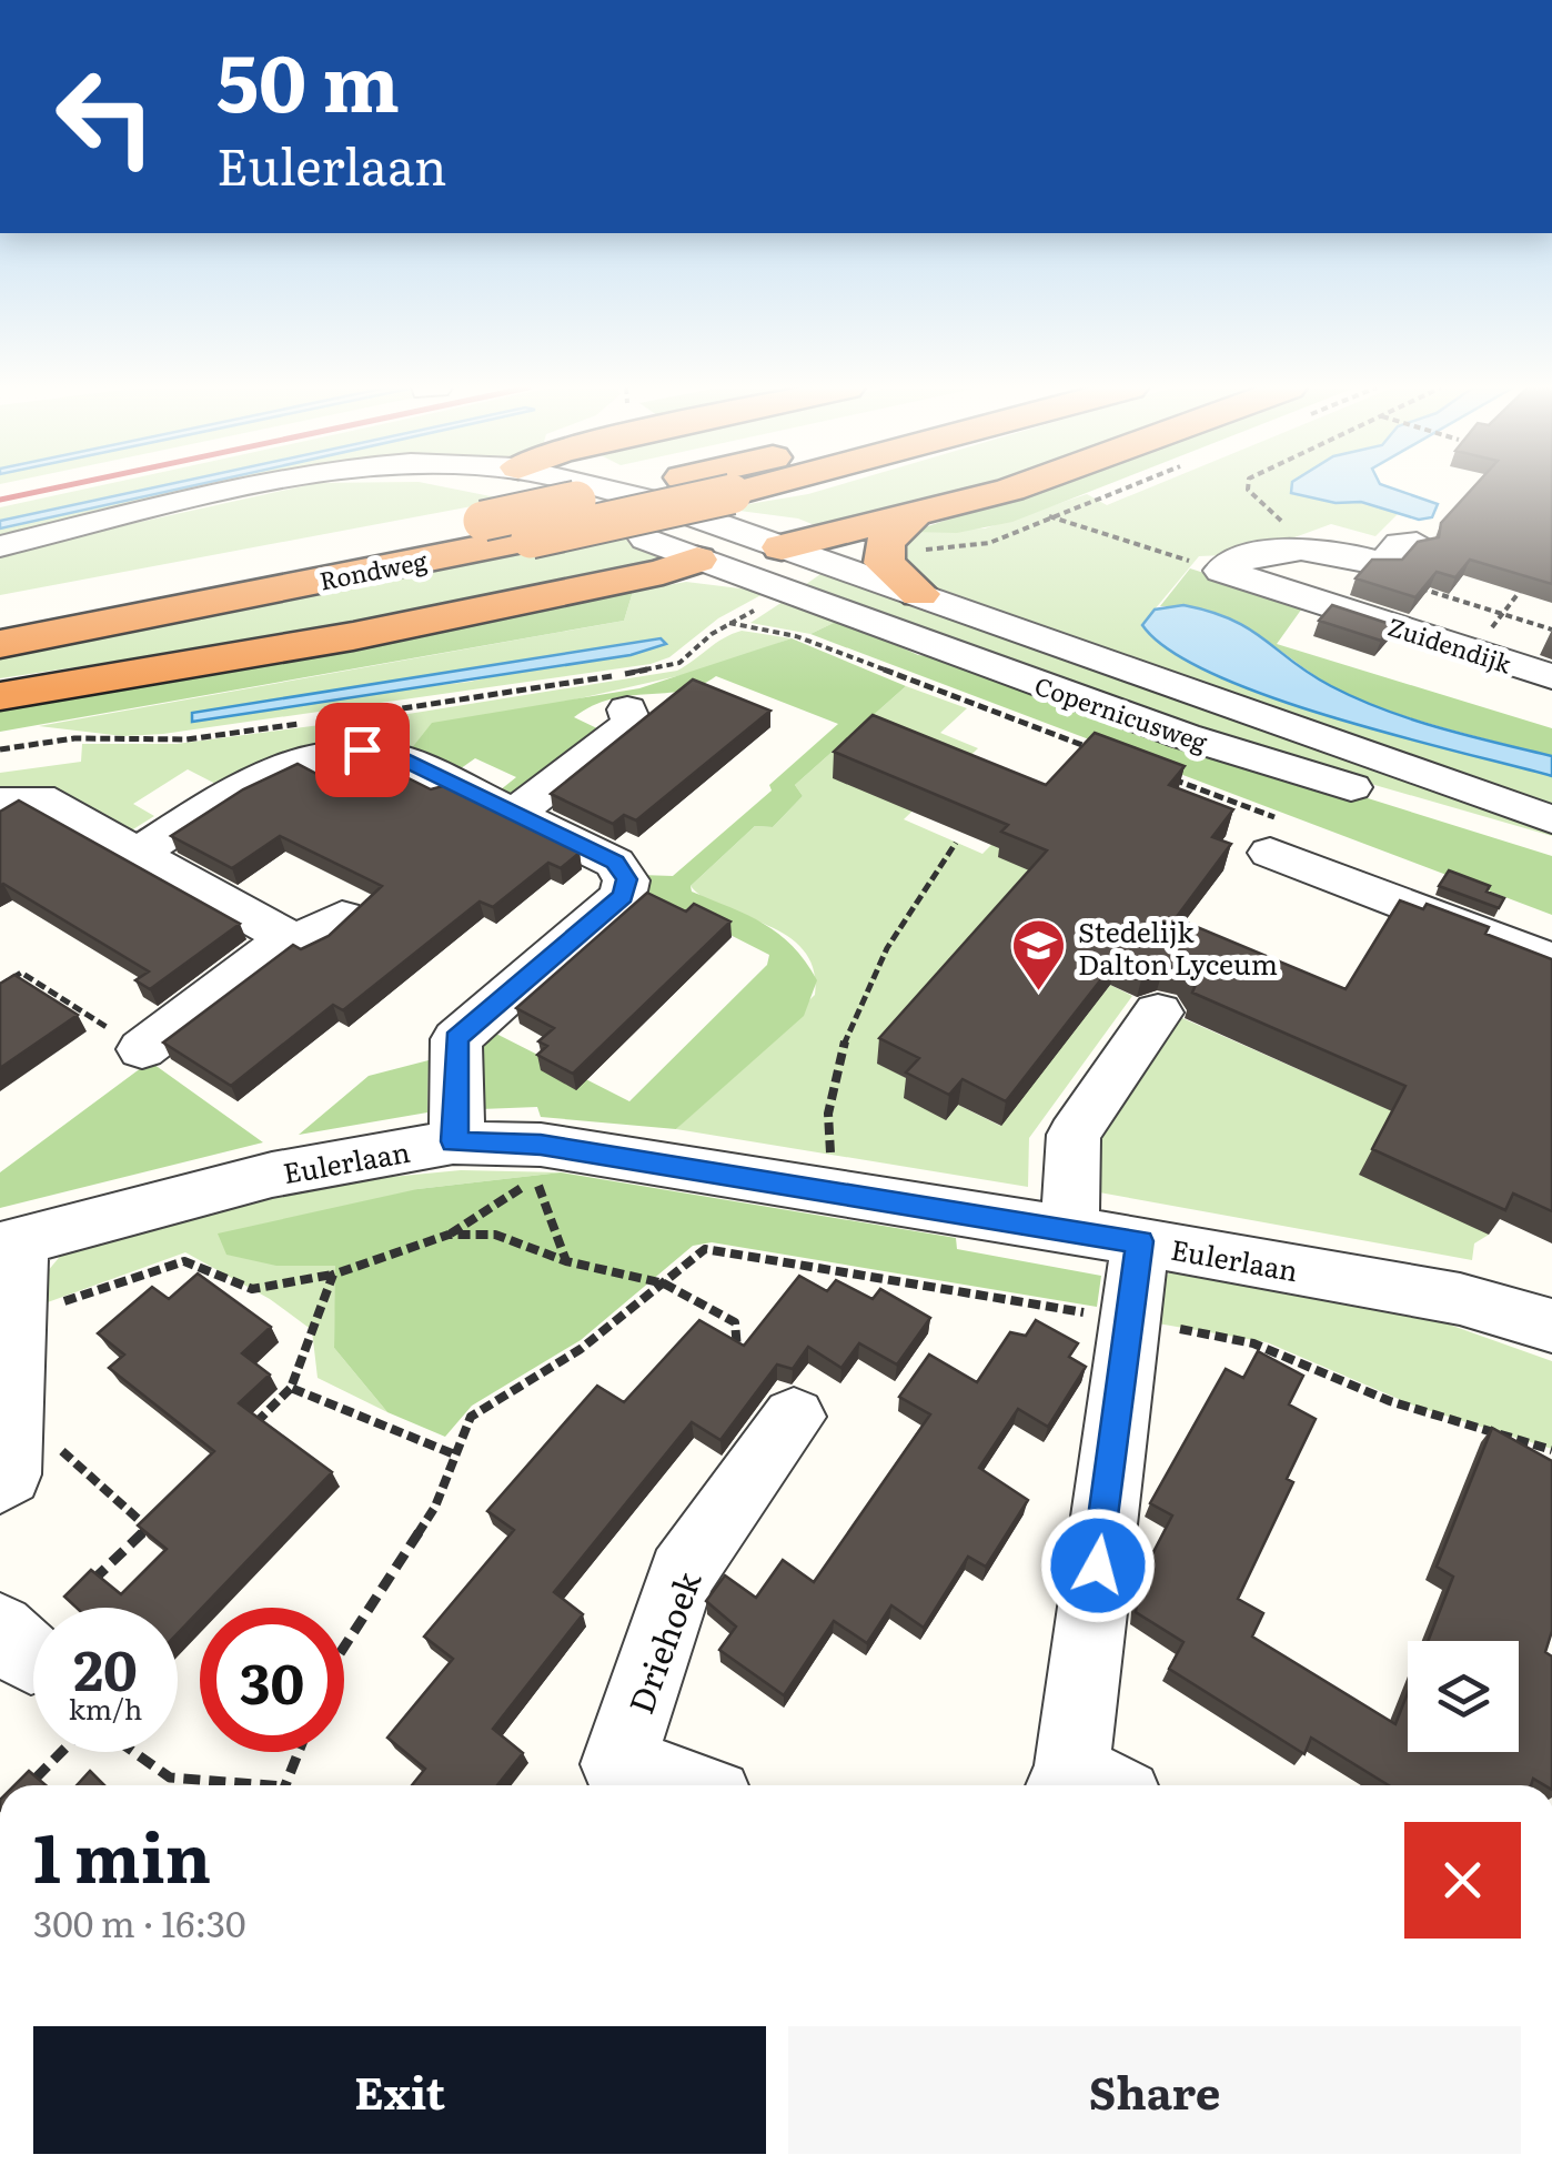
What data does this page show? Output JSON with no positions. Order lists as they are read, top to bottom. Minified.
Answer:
{"streets":{"highway":["Rondweg"],"street":["Zuidendijk","Copernicusweg","Eulerlaan","Driehoek"]},"crossings":[["Rondweg","Copernicusweg"]],"places":{"school or university":["Stedelijk Dalton Lyceum"]},"page":{"turn":["50 m","Eulerlaan"],"speed":"20 km/h","limit":"30","heading":["1 min","300 m · 16:30"],"buttons":["Exit","Share"]}}
